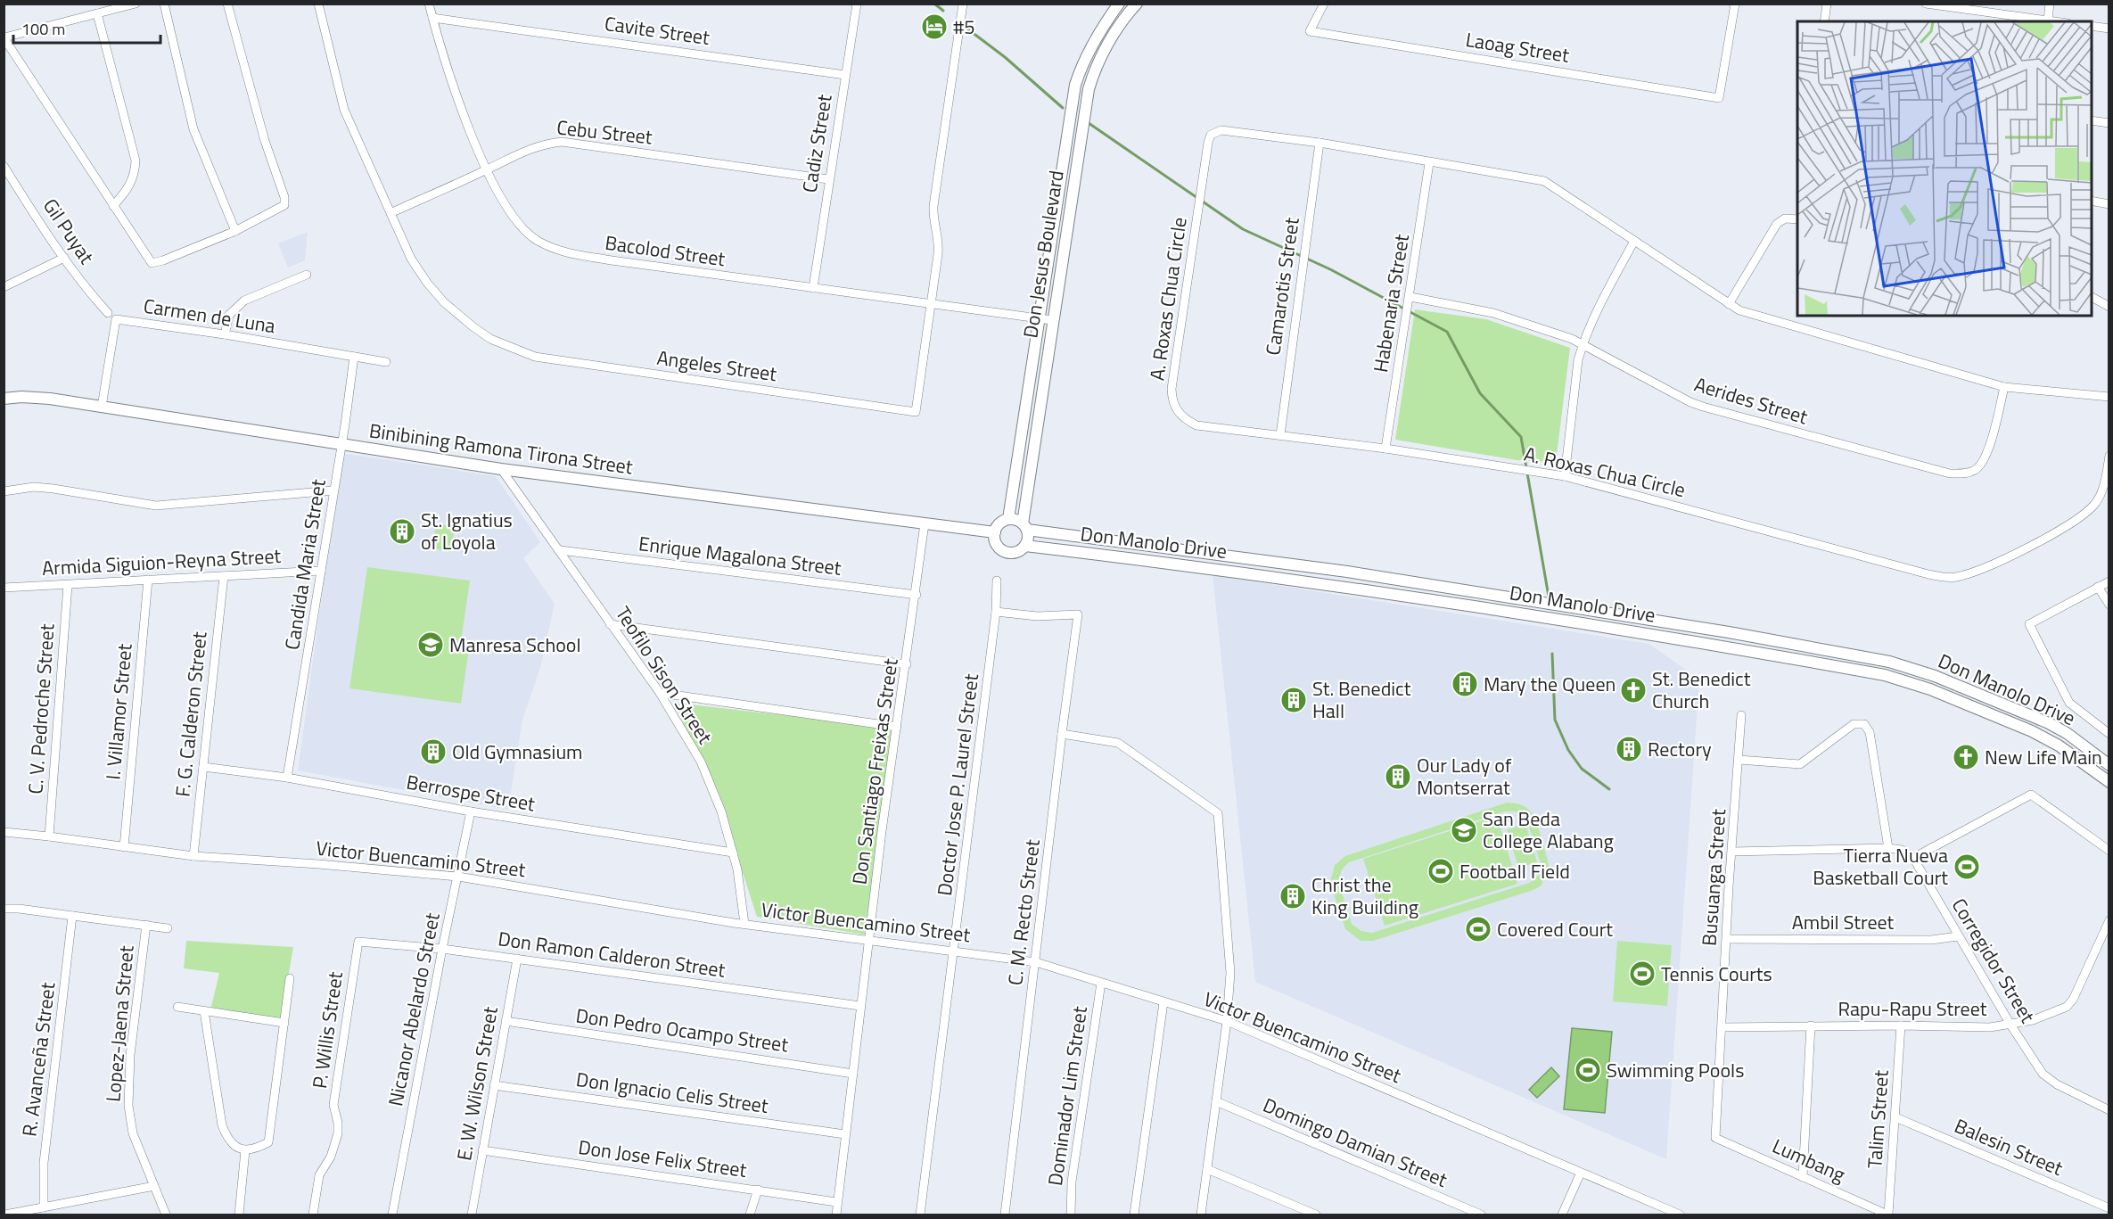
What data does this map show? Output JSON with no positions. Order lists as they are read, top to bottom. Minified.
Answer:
{"streets":{"street":["Cavite Street","Laoag Street","Cebu Street","Cadiz Street","Gil Puyat","Bacolod Street","Don Jesus Boulevard","Camarotis Street","A. Roxas Chua Circle","Habenaria Street","Carmen de Luna","Angeles Street","Aerides Street","Binibining Ramona Tirona Street","Don Manolo Drive","Enrique Magalona Street","Armida Siguion-Reyna Street","Candida Maria Street","Teofilo Sison Street","C. V. Pedroche Street","I. Villamor Street","F. G. Calderon Street","Don Santiago Freixas Street","Doctor Jose P. Laurel Street","Berrospe Street","Victor Buencamino Street","Busuanga Street","C. M. Recto Street","Ambil Street","Don Ramon Calderon Street","Corregidor Street","Rapu-Rapu Street","Nicanor Abelardo Street","Lopez-Jaena Street","P. Willis Street","Don Pedro Ocampo Street","R. Avanceña Street","E. W. Wilson Street","Don Ignacio Celis Street","Dominador Lim Street","Talim Street","Domingo Damian Street","Balesin Street","Don Jose Felix Street","Lumbang"]},"crossings":[["Cavite Street","Cadiz Street"],["Cavite Street","Bacolod Street"],["Cebu Street","Cadiz Street"],["Cebu Street","Bacolod Street"],["Cebu Street","Angeles Street"],["Cadiz Street","Bacolod Street"],["Bacolod Street","Don Jesus Boulevard"],["Bacolod Street","Angeles Street"],["Don Jesus Boulevard","Binibining Ramona Tirona Street"],["Don Jesus Boulevard","Don Manolo Drive"],["Camarotis Street","A. Roxas Chua Circle"],["A. Roxas Chua Circle","Habenaria Street"],["A. Roxas Chua Circle","Aerides Street"],["Habenaria Street","Aerides Street"],["Carmen de Luna","Binibining Ramona Tirona Street"],["Carmen de Luna","Candida Maria Street"],["Binibining Ramona Tirona Street","Don Manolo Drive"],["Binibining Ramona Tirona Street","Candida Maria Street"],["Binibining Ramona Tirona Street","Teofilo Sison Street"],["Binibining Ramona Tirona Street","Don Santiago Freixas Street"],["Enrique Magalona Street","Teofilo Sison Street"],["Enrique Magalona Street","Don Santiago Freixas Street"],["Armida Siguion-Reyna Street","Candida Maria Street"],["Armida Siguion-Reyna Street","C. V. Pedroche Street"],["Armida Siguion-Reyna Street","I. Villamor Street"],["Armida Siguion-Reyna Street","F. G. Calderon Street"],["Candida Maria Street","Berrospe Street"],["Teofilo Sison Street","Berrospe Street"],["Teofilo Sison Street","Victor Buencamino Street"],["C. V. Pedroche Street","Victor Buencamino Street"],["I. Villamor Street","Victor Buencamino Street"],["F. G. Calderon Street","Berrospe Street"],["F. G. Calderon Street","Victor Buencamino Street"],["Don Santiago Freixas Street","Victor Buencamino Street"],["Don Santiago Freixas Street","Don Ramon Calderon Street"],["Don Santiago Freixas Street","Don Pedro Ocampo Street"],["Don Santiago Freixas Street","Don Ignacio Celis Street"],["Don Santiago Freixas Street","Don Jose Felix Street"],["Doctor Jose P. Laurel Street","Victor Buencamino Street"],["Doctor Jose P. Laurel Street","C. M. Recto Street"],["Berrospe Street","Nicanor Abelardo Street"],["Victor Buencamino Street","C. M. Recto Street"],["Victor Buencamino Street","Nicanor Abelardo Street"],["Victor Buencamino Street","Dominador Lim Street"],["Busuanga Street","Ambil Street"],["Busuanga Street","Rapu-Rapu Street"],["Busuanga Street","Lumbang"],["Ambil Street","Corregidor Street"],["Don Ramon Calderon Street","Nicanor Abelardo Street"],["Don Ramon Calderon Street","P. Willis Street"],["Don Ramon Calderon Street","E. W. Wilson Street"],["Corregidor Street","Rapu-Rapu Street"],["Rapu-Rapu Street","Talim Street"],["Don Pedro Ocampo Street","E. W. Wilson Street"],["E. W. Wilson Street","Don Ignacio Celis Street"],["E. W. Wilson Street","Don Jose Felix Street"],["Talim Street","Balesin Street"],["Talim Street","Lumbang"]],"places":{"hotel":["#5"],"building":["St. Ignatius of Loyola","Mary the Queen","St. Benedict Hall","Rectory","Old Gymnasium","Our Lady of Montserrat","Christ the King Building"],"school or university":["Manresa School","San Beda College Alabang"],"church":["St. Benedict Church","New Life Main"],"sports":["Tierra Nueva Basketball Court","Football Field","Covered Court","Tennis Courts","Swimming Pools"]},"scale_bar":"100 m"}
